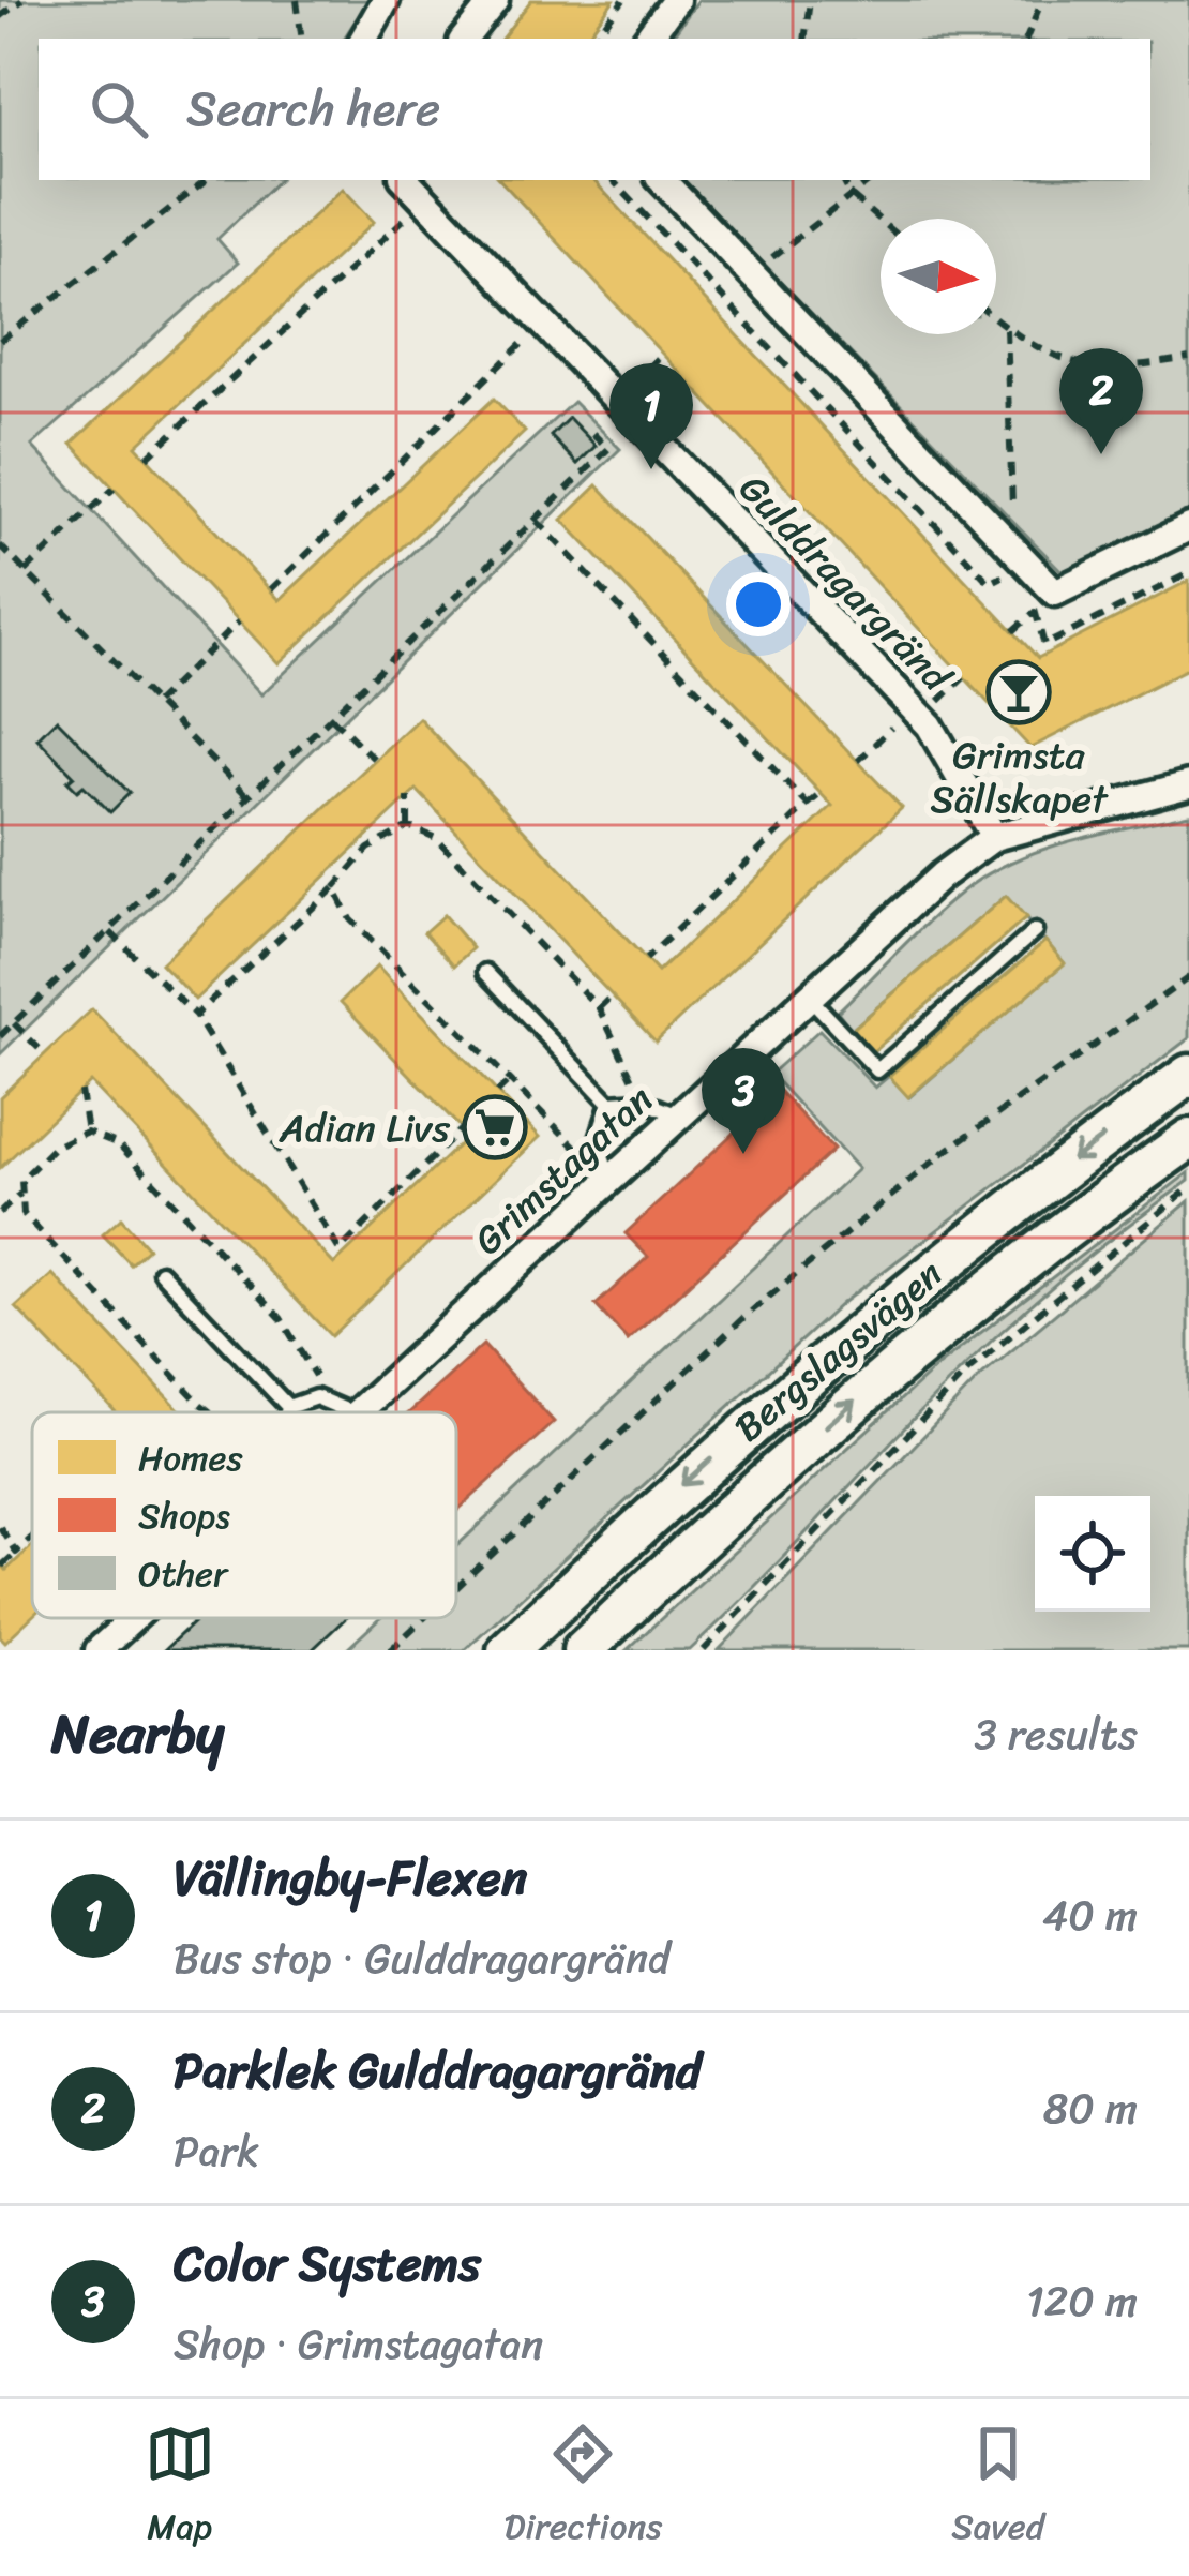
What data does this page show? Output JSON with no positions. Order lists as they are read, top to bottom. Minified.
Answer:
{"streets":{"main road":["Bergslagsvägen"],"street":["Gulddragargränd","Grimstagatan"]},"crossings":[["Gulddragargränd","Grimstagatan"]],"places":{"bar":["Grimsta Sällskapet"],"supermarket":["Adian Livs"]},"legend":["Homes","Shops","Other"],"north":"right","page":{"search":"Search here","pins":["2","1","3"],"heading":["Nearby","3 results"],"list":[{"mark":"1","name":"Vällingby-Flexen","note":"Bus stop · Gulddragargränd","value":"40 m"},{"mark":"2","name":"Parklek Gulddragargränd","note":"Park","value":"80 m"},{"mark":"3","name":"Color Systems","note":"Shop · Grimstagatan","value":"120 m"}],"nav":["Map","Directions","Saved"]}}
